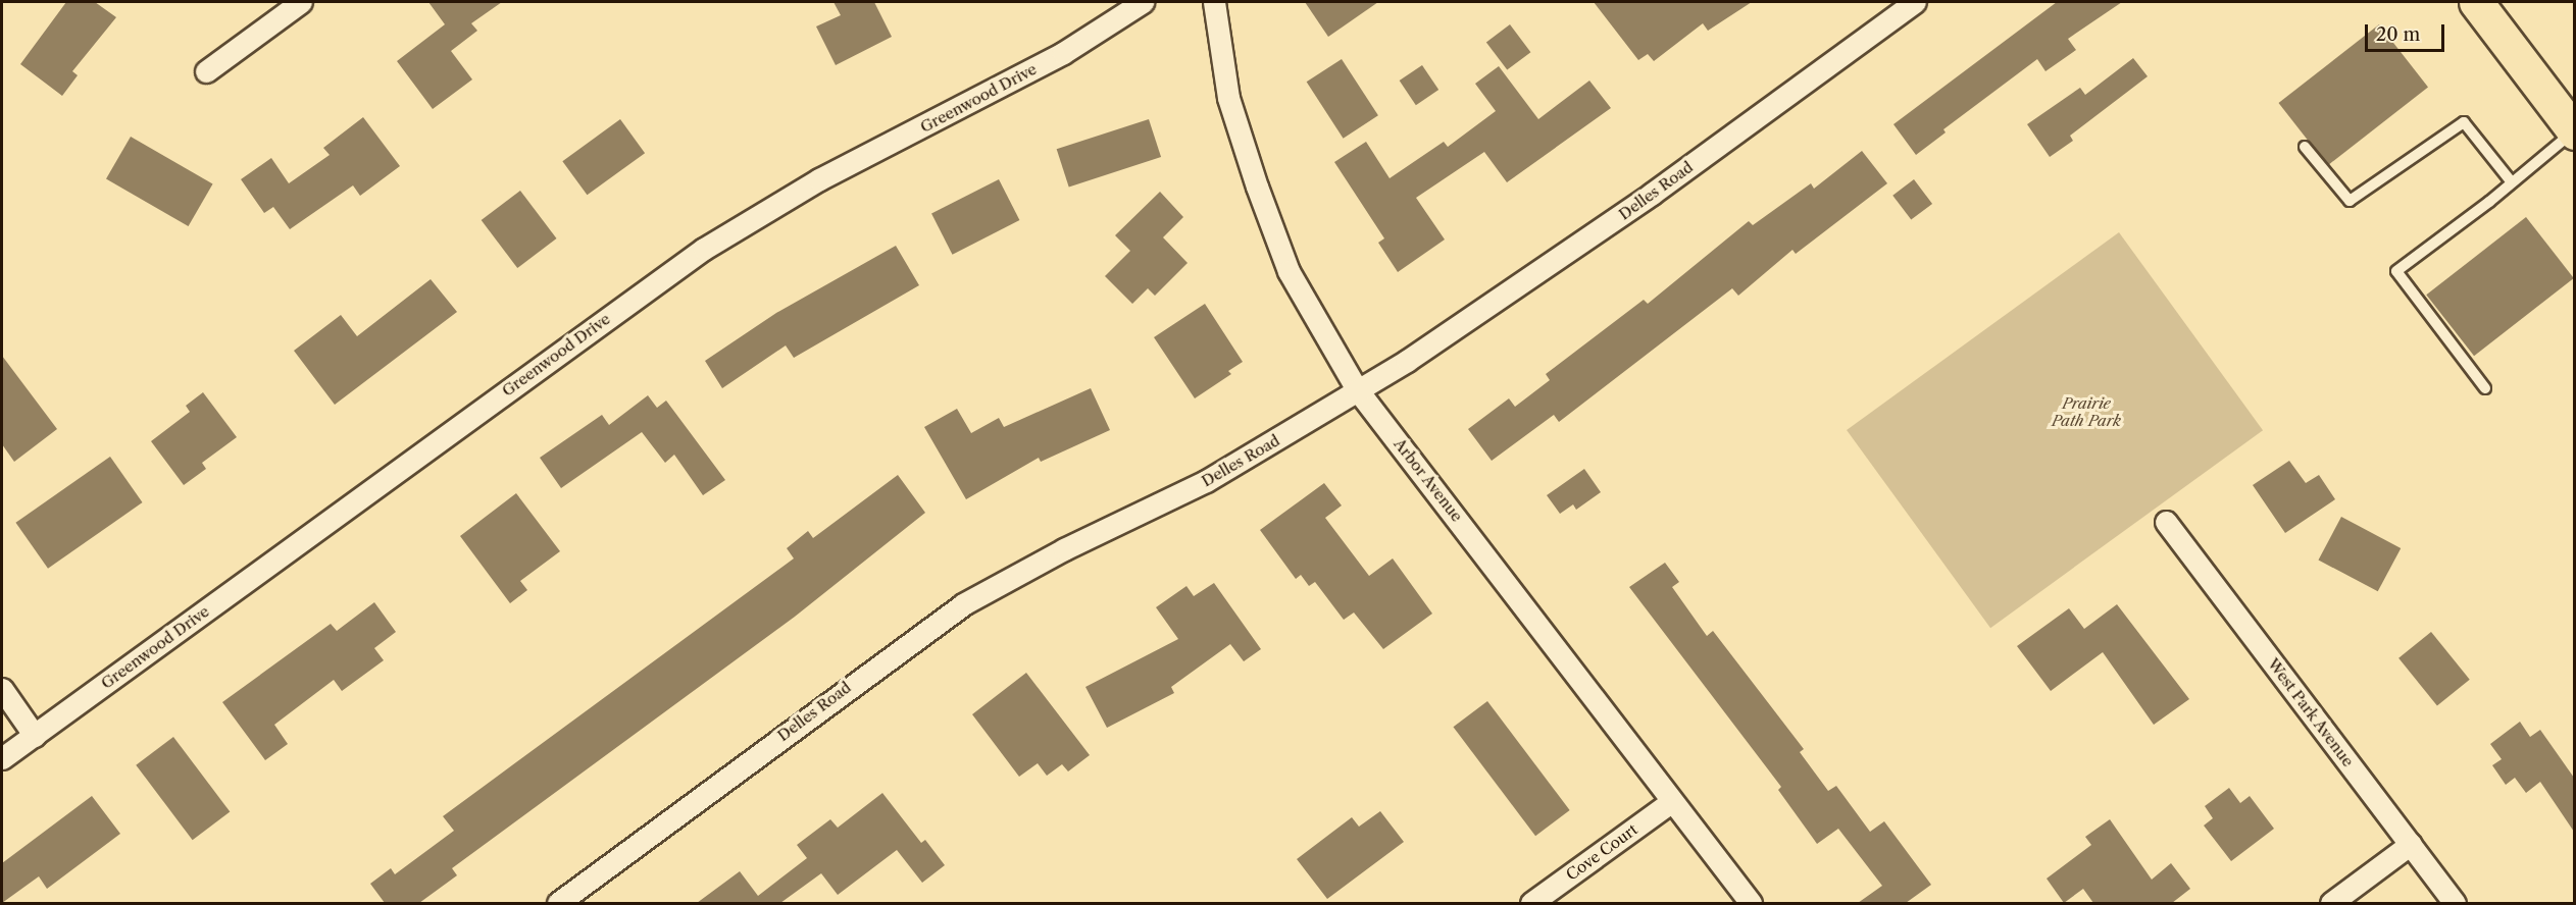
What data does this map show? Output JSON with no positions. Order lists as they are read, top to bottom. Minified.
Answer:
{"streets":{"street":["Greenwood Drive","Delles Road","Arbor Avenue","West Park Avenue","Cove Court"]},"crossings":[["Delles Road","Arbor Avenue"],["Arbor Avenue","Cove Court"]],"parks":["Prairie Path Park"],"scale_bar":"20 m"}
